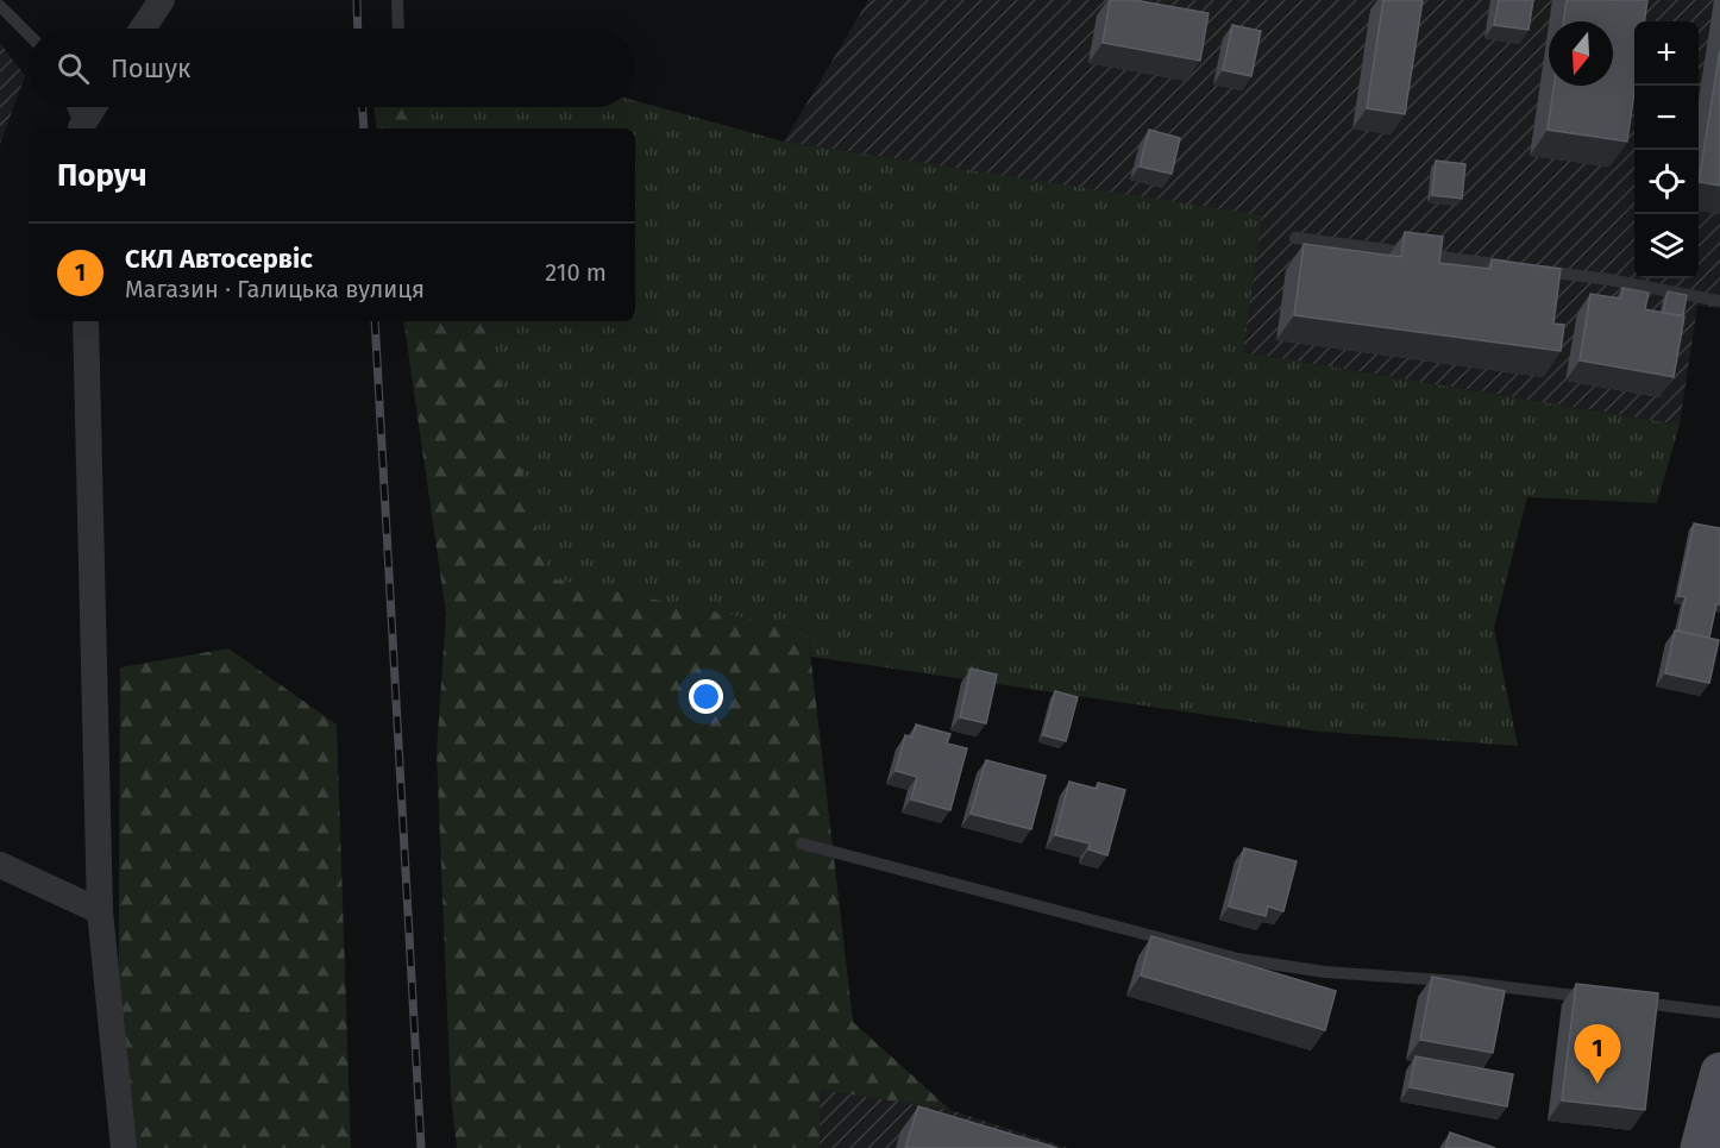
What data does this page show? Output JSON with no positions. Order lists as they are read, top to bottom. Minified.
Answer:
{"north":"bottom","page":{"map_buttons":["+","−"],"search":"Пошук","heading":"Поруч","list":[{"mark":"1","name":"СКЛ Автосервіс","note":"Магазин · Галицька вулиця","value":"210 m"}],"pins":"1"}}
